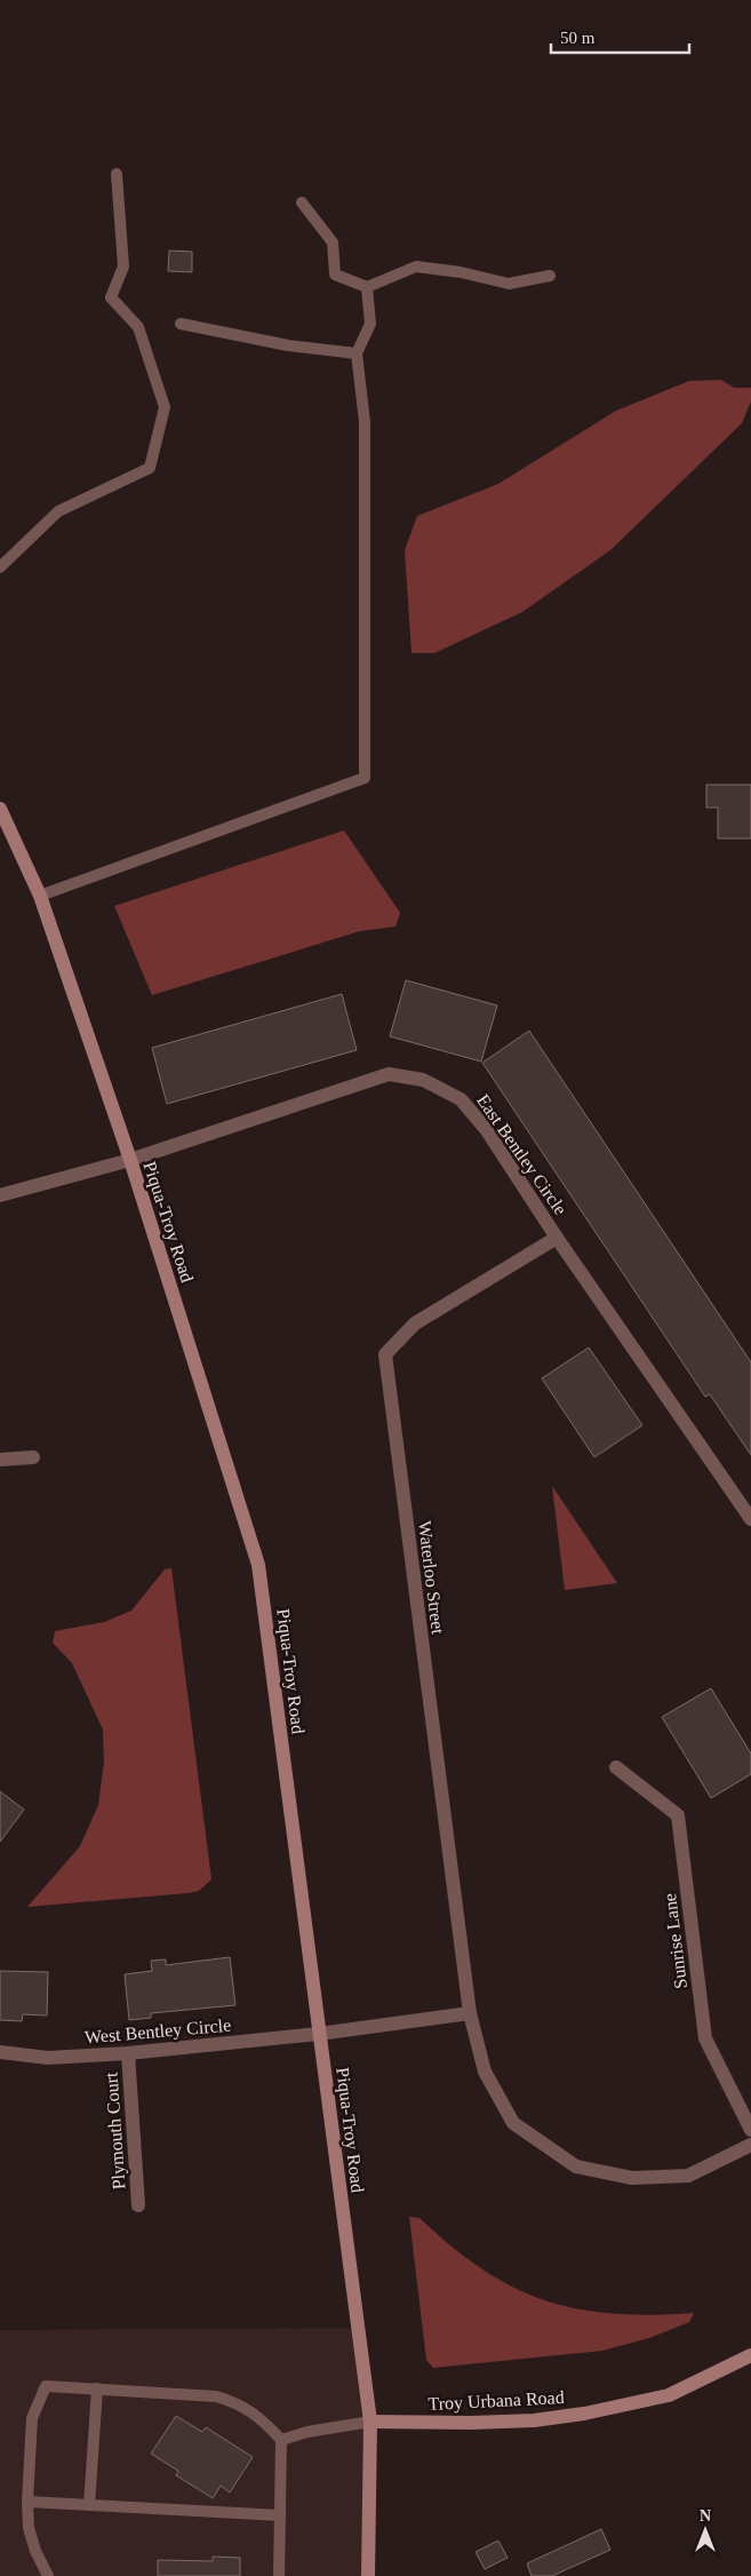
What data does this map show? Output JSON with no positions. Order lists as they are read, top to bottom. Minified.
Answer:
{"streets":{"street":["East Bentley Circle","Piqua-Troy Road","Waterloo Street","Sunrise Lane","West Bentley Circle","Plymouth Court","Troy Urbana Road"]},"crossings":[["East Bentley Circle","Piqua-Troy Road"],["East Bentley Circle","Waterloo Street"],["Piqua-Troy Road","West Bentley Circle"],["Piqua-Troy Road","Troy Urbana Road"],["West Bentley Circle","Plymouth Court"]],"scale_bar":"50 m","north":"top"}
